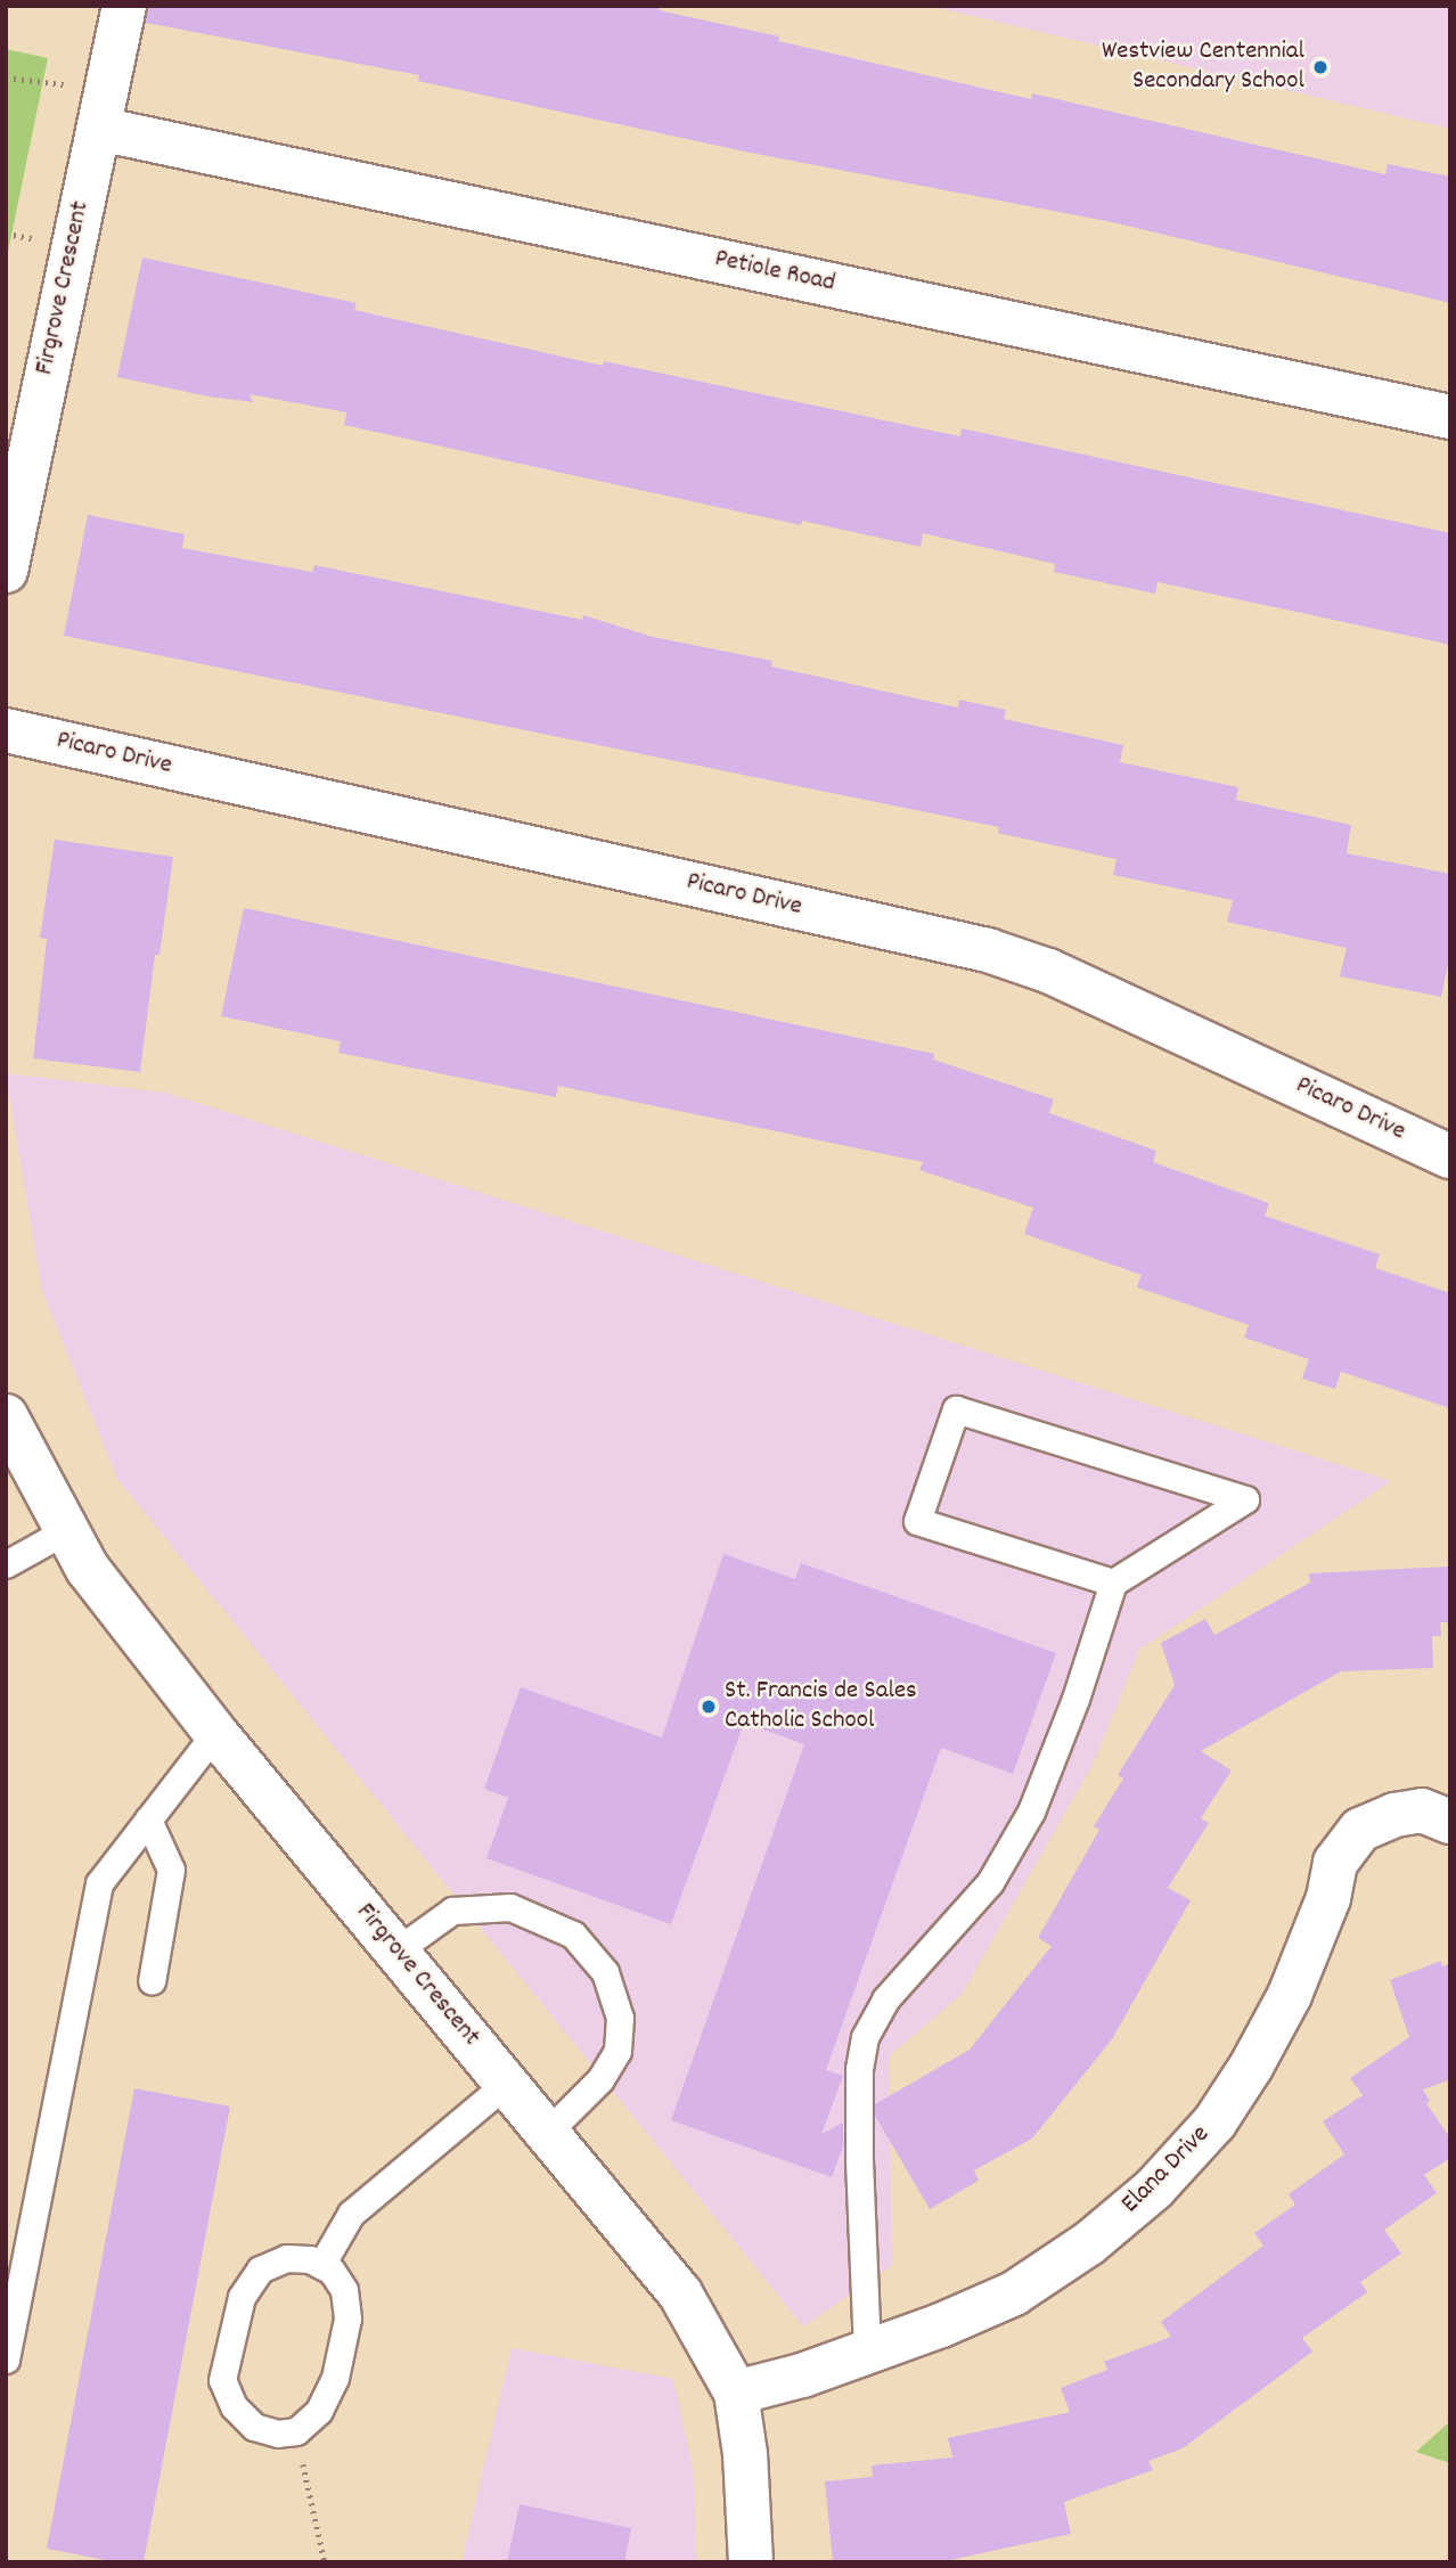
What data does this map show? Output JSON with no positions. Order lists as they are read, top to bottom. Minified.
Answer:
{"streets":{"street":["Petiole Road","Firgrove Crescent","Picaro Drive","Elana Drive"]},"crossings":[["Petiole Road","Firgrove Crescent"],["Firgrove Crescent","Elana Drive"]],"places":["Westview Centennial Secondary School","St. Francis de Sales Catholic School"]}
